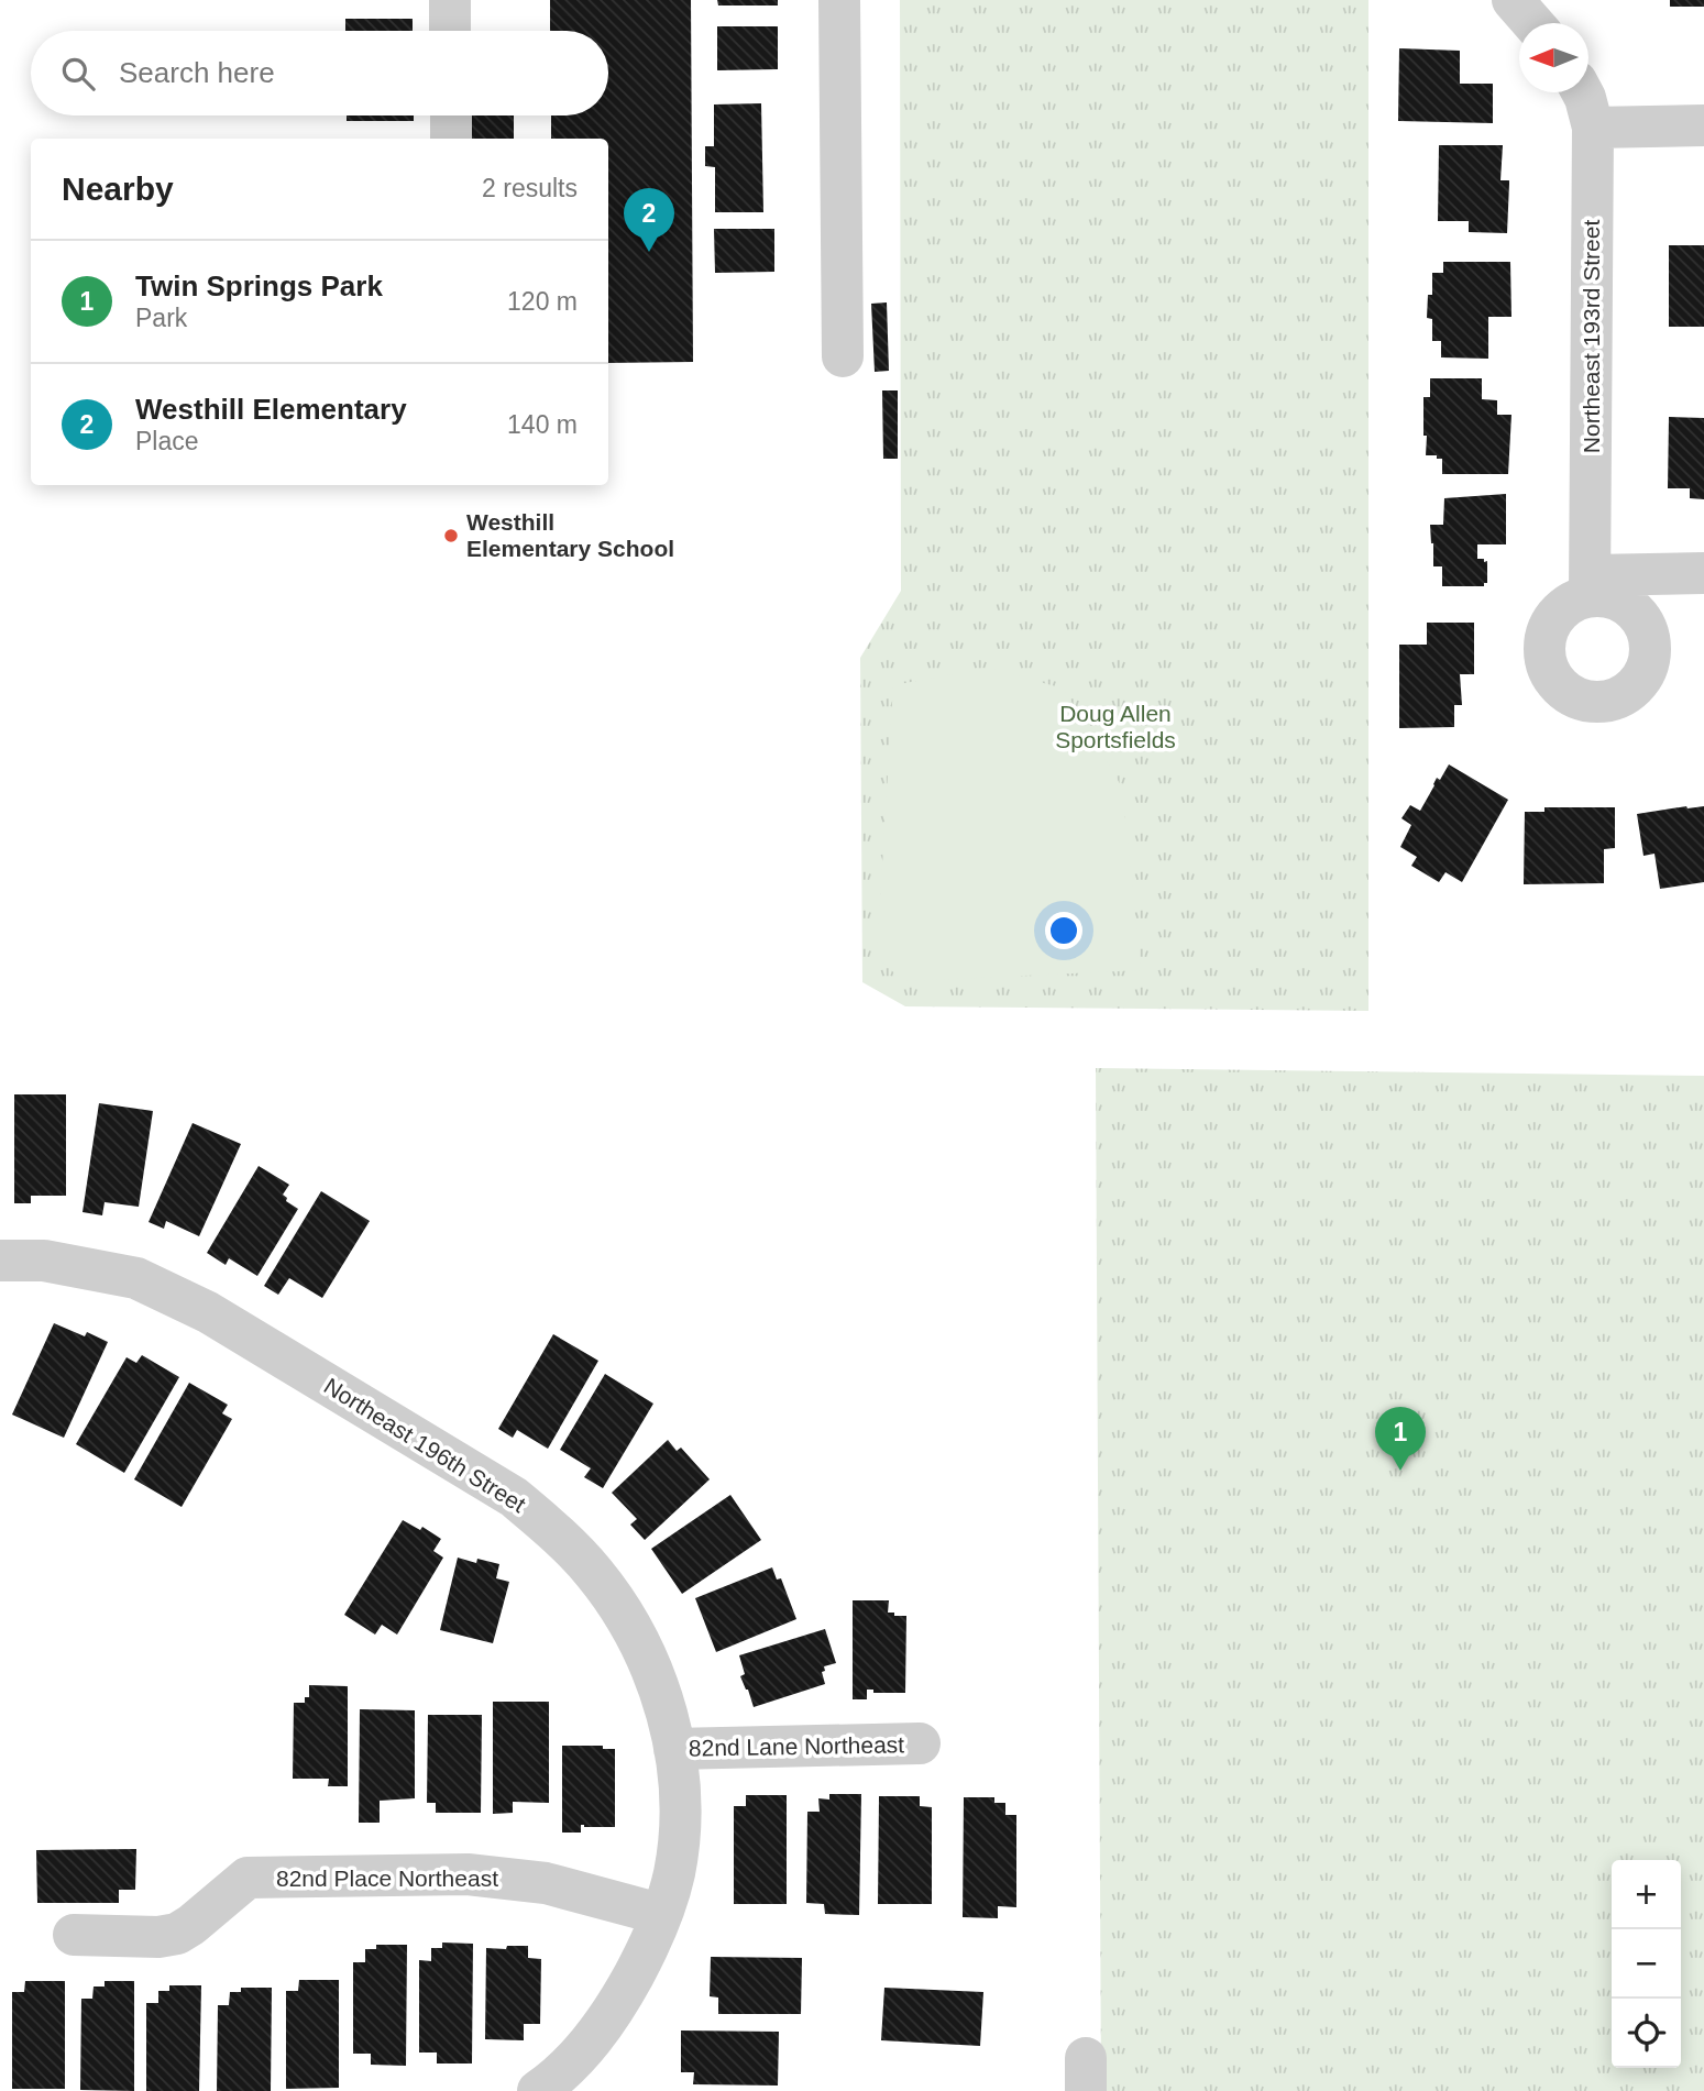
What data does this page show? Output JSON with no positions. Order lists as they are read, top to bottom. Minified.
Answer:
{"streets":{"street":["Northeast 193rd Street","Northeast 196th Street","82nd Lane Northeast","82nd Place Northeast"]},"crossings":[["Northeast 196th Street","82nd Lane Northeast"],["Northeast 196th Street","82nd Place Northeast"]],"parks":["Doug Allen Sportsfields"],"places":["Westhill Elementary School"],"north":"left","page":{"search":"Search here","heading":["Nearby","2 results"],"pins":["2","1"],"list":[{"mark":"1","name":"Twin Springs Park","note":"Park","value":"120 m"},{"mark":"2","name":"Westhill Elementary","note":"Place","value":"140 m"}],"map_buttons":["+","−"]}}
